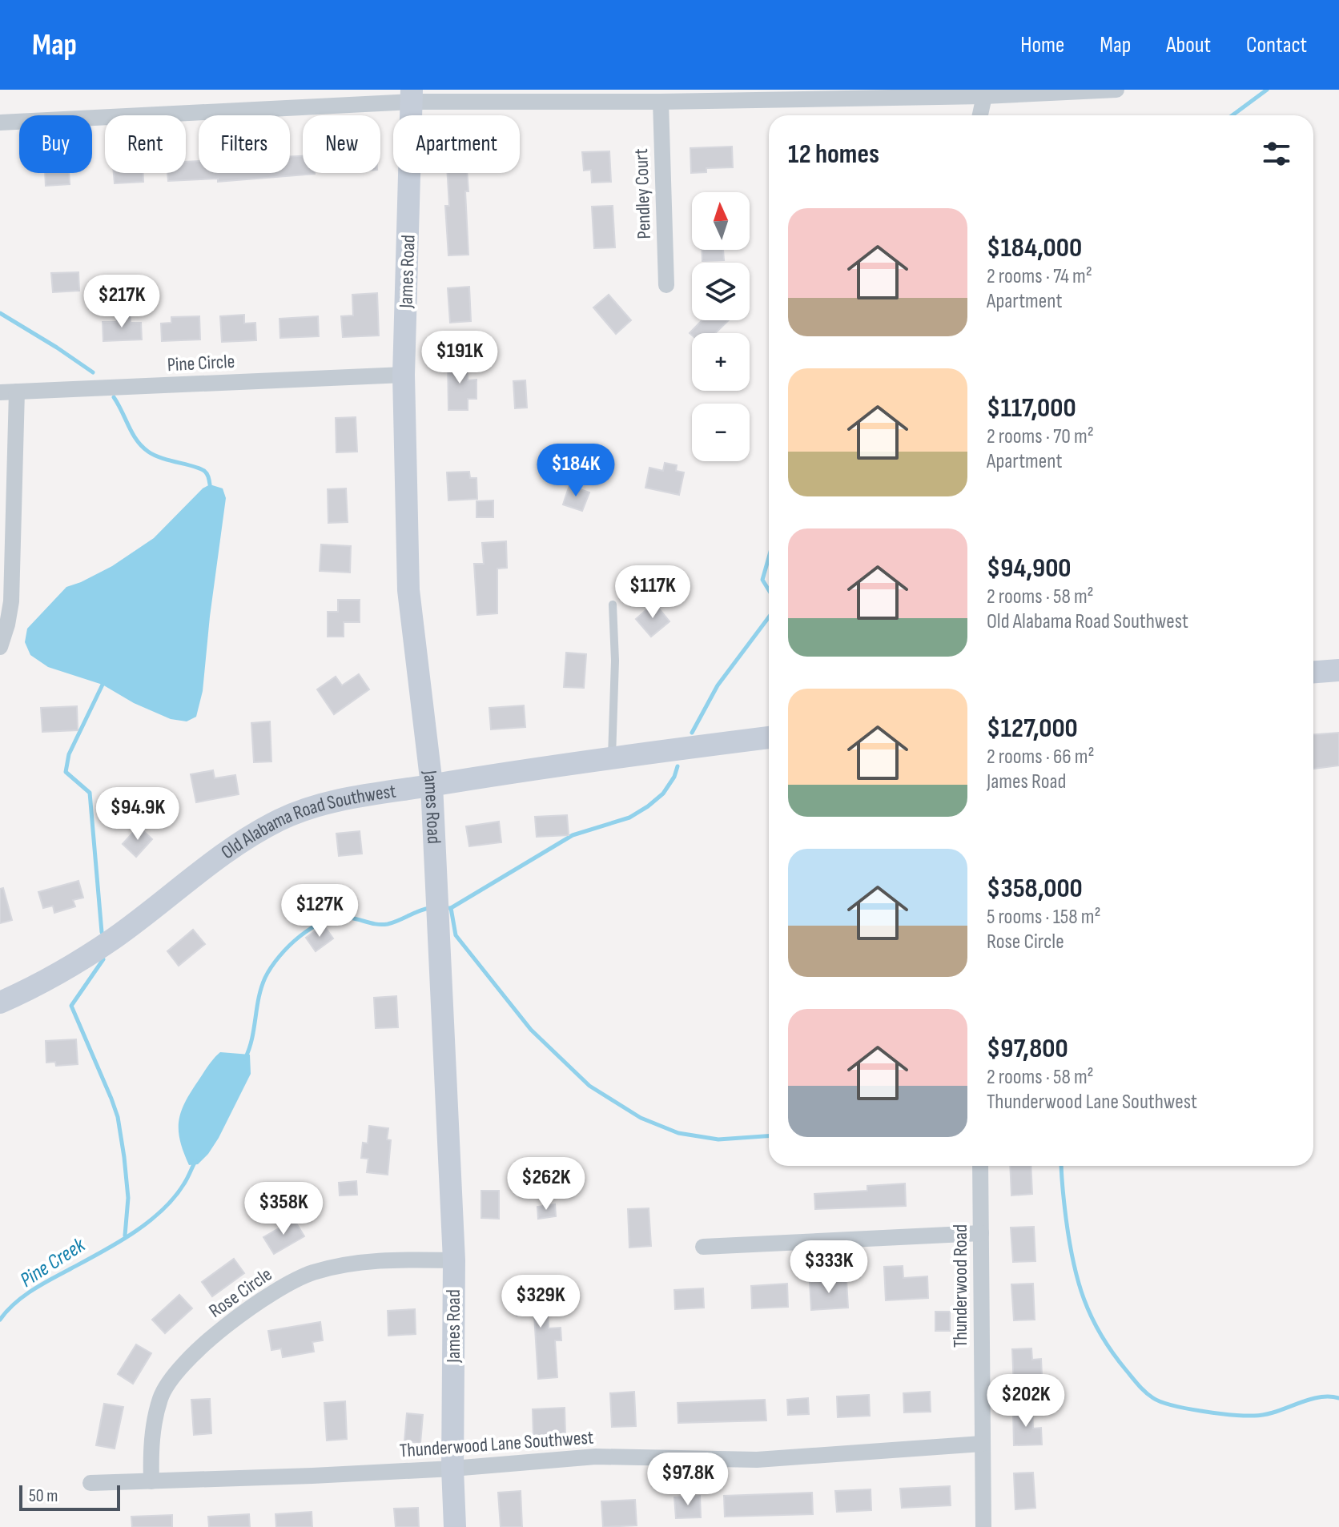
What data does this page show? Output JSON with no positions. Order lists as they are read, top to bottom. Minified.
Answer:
{"streets":{"street":["Pendley Court","James Road","Pine Circle","Old Alabama Road Southwest","Thunderwood Road","Rose Circle","Thunderwood Lane Southwest"]},"crossings":[["James Road","Pine Circle"],["James Road","Old Alabama Road Southwest"],["James Road","Rose Circle"],["James Road","Thunderwood Lane Southwest"],["Thunderwood Road","Thunderwood Lane Southwest"],["Rose Circle","Thunderwood Lane Southwest"]],"water":["Pine Creek"],"scale_bar":"50 m","north":"top","page":{"header":"Map","nav":["Home","Map","About","Contact"],"chip":["Buy","Rent","Filters","New","Apartment"],"heading":"12 homes","map_buttons":["+","−"],"list":[{"name":"$184,000","note":"2 rooms · 74 m² · Apartment"},{"name":"$117,000","note":"2 rooms · 70 m² · Apartment"},{"name":"$94,900","note":"2 rooms · 58 m² · Old Alabama Road Southwest"},{"name":"$127,000","note":"2 rooms · 66 m² · James Road"},{"name":"$358,000","note":"5 rooms · 158 m² · Rose Circle"},{"name":"$97,800","note":"2 rooms · 58 m² · Thunderwood Lane Southwest"}],"price":["$217K","$191K","$184K","$117K","$94.9K","$127K","$262K","$358K","$333K","$329K","$202K","$97.8K"],"scale":"50 m"}}
